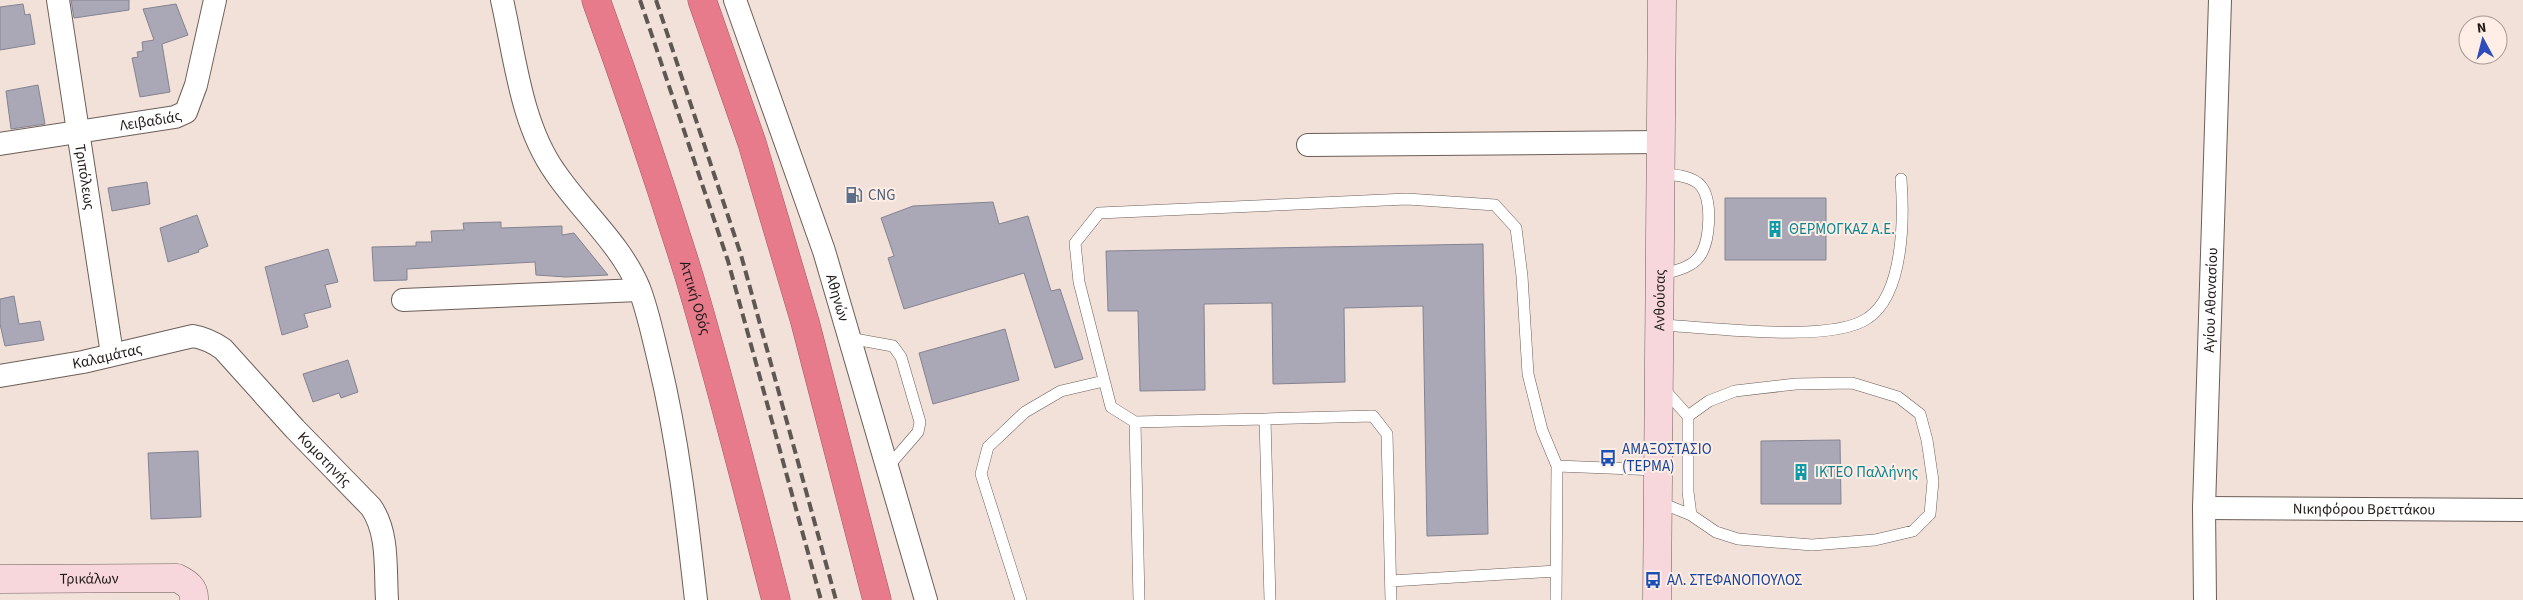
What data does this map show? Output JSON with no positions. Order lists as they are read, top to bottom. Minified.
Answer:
{"streets":{"highway":["Αττική Οδός"],"street":["Λειβαδιάς","Τριπόλεως","Αθηνών","Ανθούσας","Αγίου Αθανασίου","Καλαμάτας","Κομοτηνής","Νικηφόρου Βρεττάκου","Τρικάλων"]},"crossings":[["Λειβαδιάς","Τριπόλεως"],["Τριπόλεως","Καλαμάτας"],["Αγίου Αθανασίου","Νικηφόρου Βρεττάκου"],["Καλαμάτας","Κομοτηνής"]],"places":{"fuel station":["CNG"],"building":["ΘΕΡΜΟΓΚΑΖ Α.Ε.","ΙΚΤΕΟ Παλλήνης"],"bus stop":["ΑΜΑΞΟΣΤΑΣΙΟ (ΤΕΡΜΑ)","ΑΛ. ΣΤΕΦΑΝΟΠΟΥΛΟΣ"]},"north":"top"}
